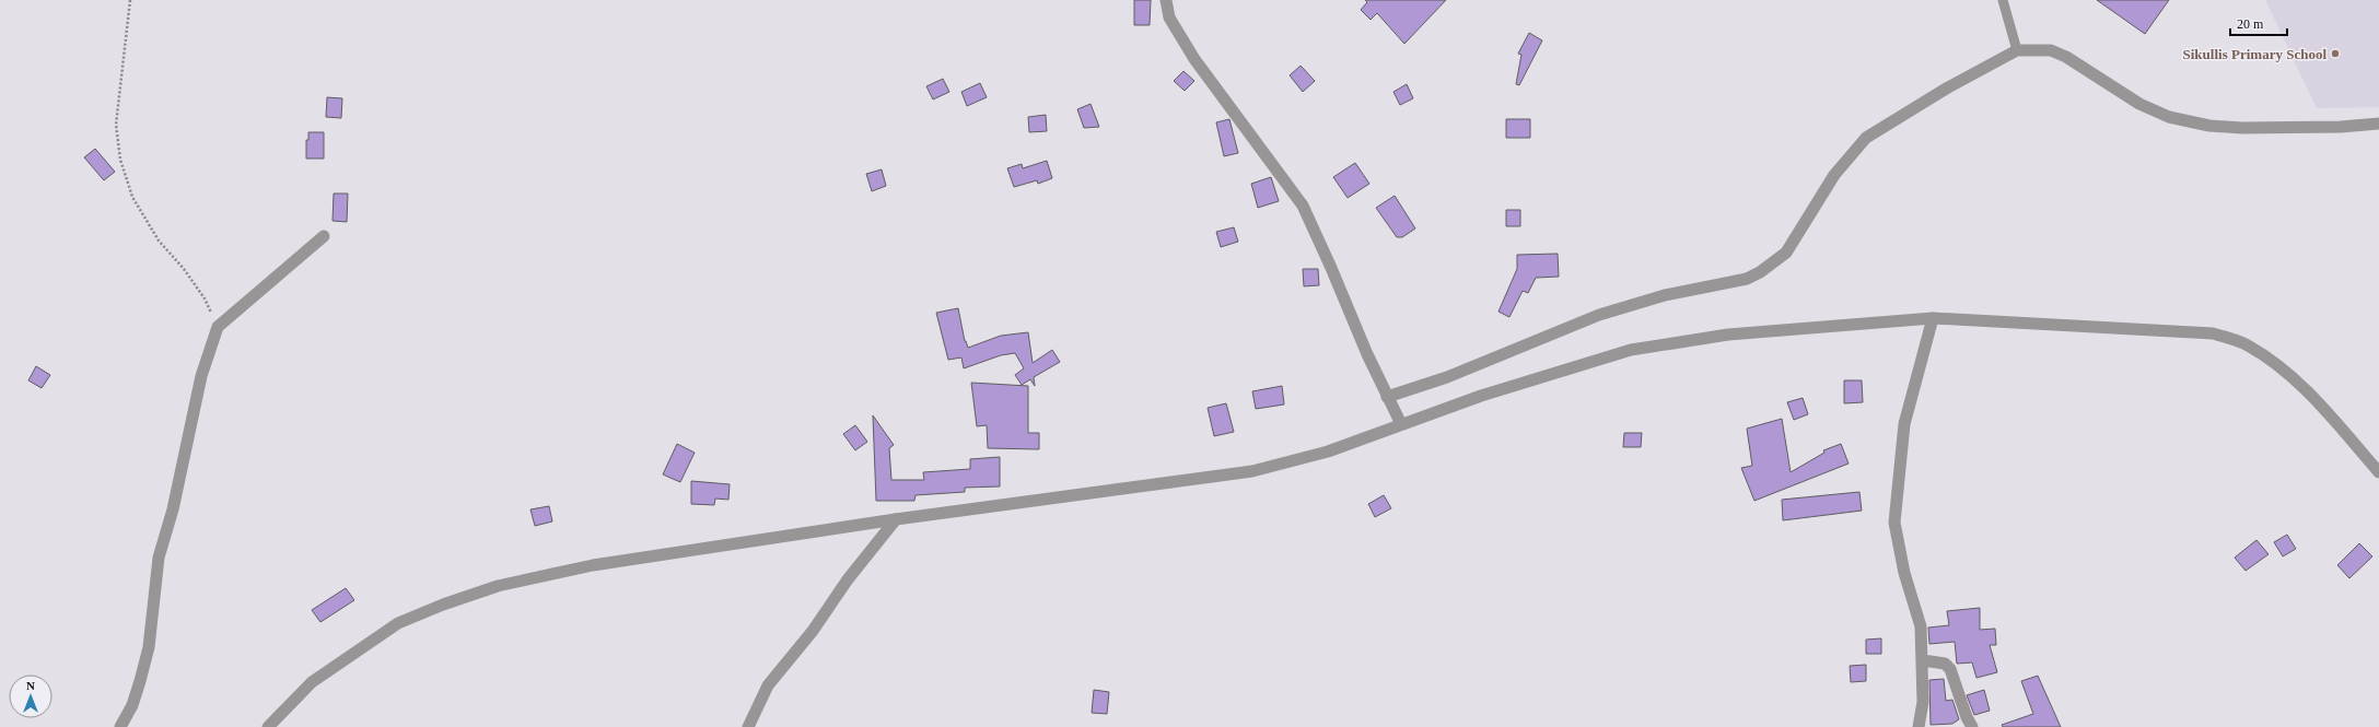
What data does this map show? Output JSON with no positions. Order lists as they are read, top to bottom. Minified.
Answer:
{"places":["Sikullis Primary School"],"scale_bar":"20 m","north":"top"}
